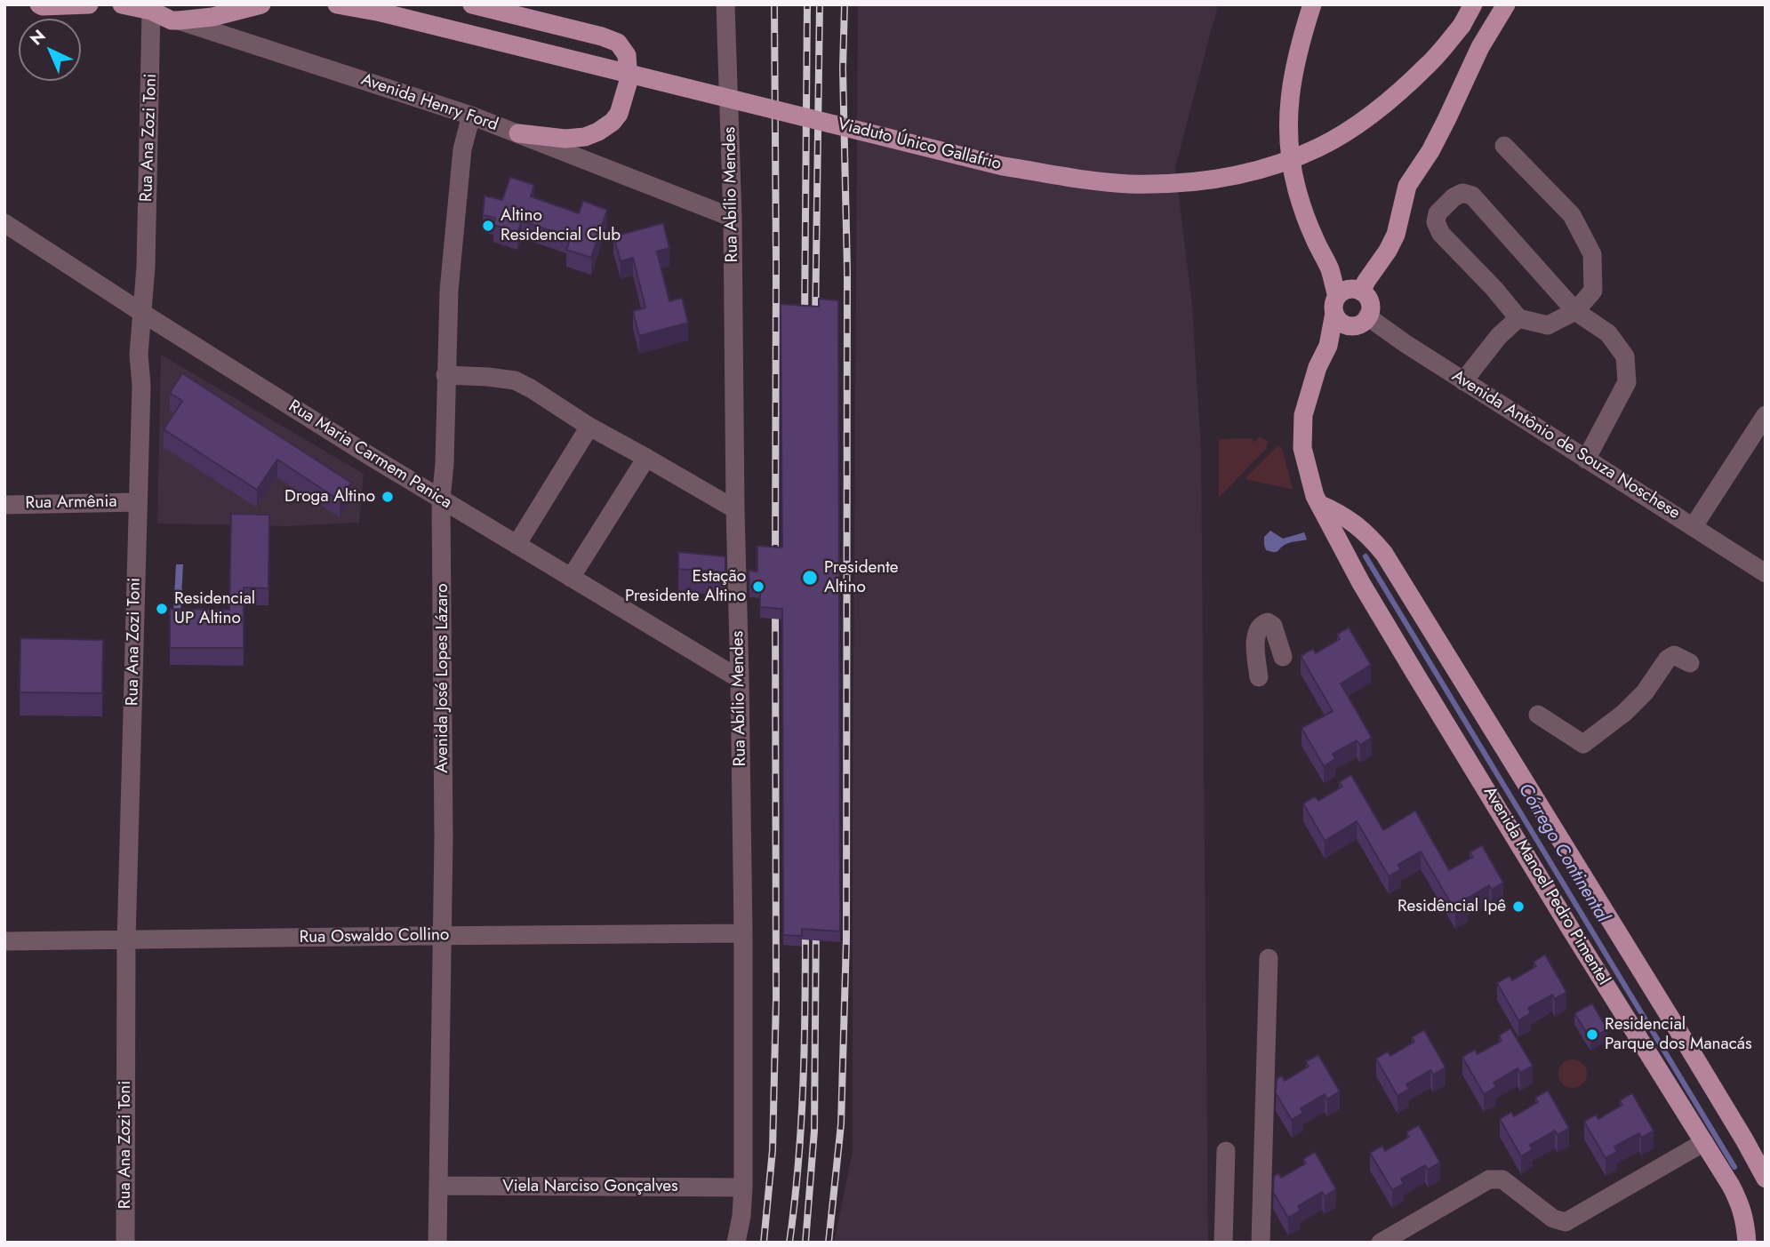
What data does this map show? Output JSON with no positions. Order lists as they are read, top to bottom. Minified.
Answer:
{"streets":{"main road":["Avenida Henry Ford","Viaduto Único Gallafrio","Avenida Manoel Pedro Pimentel"],"street":["Rua Ana Zozi Toni","Rua Abílio Mendes","Avenida Antônio de Souza Noschese","Rua Maria Carmem Panica","Rua Armênia","Avenida José Lopes Lázaro","Rua Oswaldo Collino","Viela Narciso Gonçalves"]},"crossings":[["Avenida Henry Ford","Rua Ana Zozi Toni"],["Avenida Henry Ford","Rua Abílio Mendes"],["Avenida Henry Ford","Avenida José Lopes Lázaro"],["Rua Ana Zozi Toni","Rua Maria Carmem Panica"],["Rua Ana Zozi Toni","Rua Armênia"],["Rua Ana Zozi Toni","Rua Oswaldo Collino"],["Rua Abílio Mendes","Rua Maria Carmem Panica"],["Rua Abílio Mendes","Rua Oswaldo Collino"],["Rua Abílio Mendes","Viela Narciso Gonçalves"],["Avenida Antônio de Souza Noschese","Avenida Manoel Pedro Pimentel"],["Rua Maria Carmem Panica","Avenida José Lopes Lázaro"],["Avenida José Lopes Lázaro","Rua Oswaldo Collino"],["Avenida José Lopes Lázaro","Viela Narciso Gonçalves"]],"water":["Córrego Continental"],"places":["Altino Residencial Club","Droga Altino","Presidente Altino","Estação Presidente Altino","Residencial UP Altino","Residêncial Ipê","Residencial Parque dos Manacás"],"north":"top left"}
